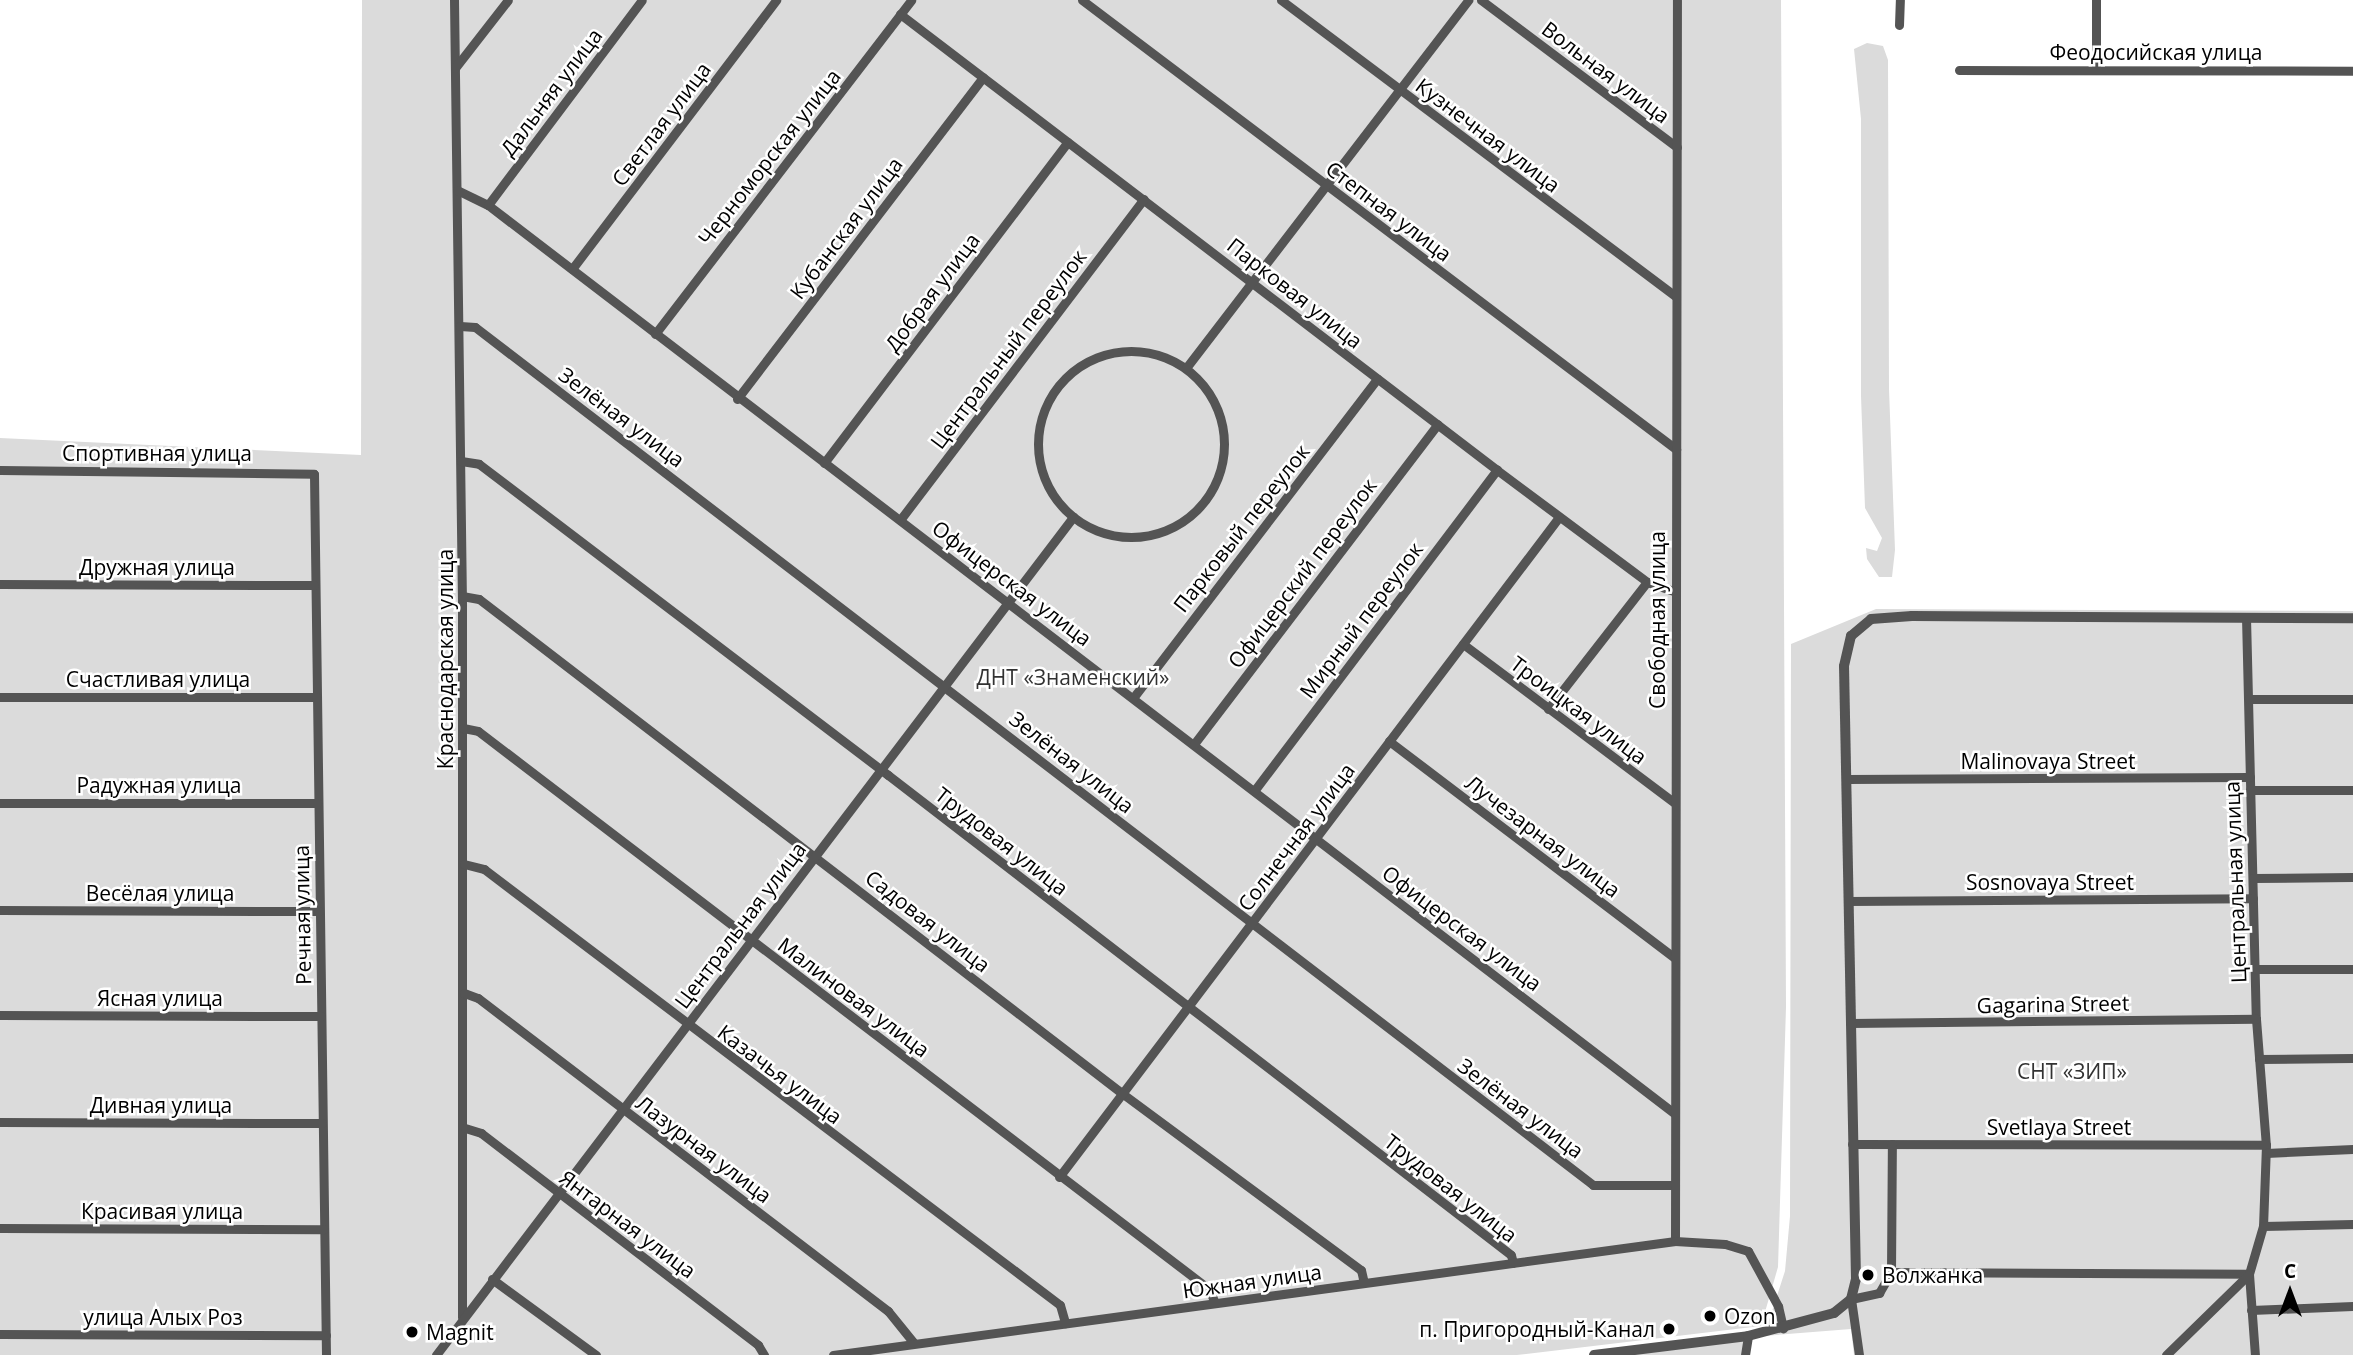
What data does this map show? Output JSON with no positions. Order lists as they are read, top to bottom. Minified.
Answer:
{"streets":{"street":["Феодосийская улица","Вольная улица","Дальняя улица","Светлая улица","Кузнечная улица","Черноморская улица","Степная улица","Кубанская улица","Добрая улица","Парковая улица","Центральный переулок","Зелёная улица","Спортивная улица","Парковый переулок","Дружная улица","Офицерский переулок","Офицерская улица","Мирный переулок","Свободная улица","Краснодарская улица","Счастливая улица","Троицкая улица","Malinovaya Street","Радужная улица","Лучезарная улица","Солнечная улица","Трудовая улица","Sosnovaya Street","Центральная улица","Весёлая улица","Речная улица","Садовая улица","Малиновая улица","Ясная улица","Gagarina Street","Казачья улица","Дивная улица","Svetlaya Street","Лазурная улица","Красивая улица","Янтарная улица","Южная улица","улица Алых Роз"]},"crossings":[["Вольная улица","Свободная улица"],["Дальняя улица","Офицерская улица"],["Светлая улица","Офицерская улица"],["Кузнечная улица","Свободная улица"],["Черноморская улица","Парковая улица"],["Черноморская улица","Офицерская улица"],["Степная улица","Свободная улица"],["Кубанская улица","Парковая улица"],["Кубанская улица","Офицерская улица"],["Добрая улица","Парковая улица"],["Добрая улица","Офицерская улица"],["Парковая улица","Центральный переулок"],["Парковая улица","Парковый переулок"],["Парковая улица","Офицерский переулок"],["Парковая улица","Мирный переулок"],["Парковая улица","Свободная улица"],["Парковая улица","Солнечная улица"],["Центральный переулок","Офицерская улица"],["Зелёная улица","Свободная улица"],["Зелёная улица","Краснодарская улица"],["Зелёная улица","Солнечная улица"],["Зелёная улица","Центральная улица"],["Спортивная улица","Речная улица"],["Парковый переулок","Офицерская улица"],["Дружная улица","Речная улица"],["Офицерский переулок","Офицерская улица"],["Офицерская улица","Мирный переулок"],["Офицерская улица","Свободная улица"],["Офицерская улица","Краснодарская улица"],["Офицерская улица","Солнечная улица"],["Офицерская улица","Центральная улица"],["Свободная улица","Троицкая улица"],["Свободная улица","Лучезарная улица"],["Свободная улица","Южная улица"],["Краснодарская улица","Трудовая улица"],["Краснодарская улица","Центральная улица"],["Краснодарская улица","Садовая улица"],["Краснодарская улица","Малиновая улица"],["Краснодарская улица","Казачья улица"],["Краснодарская улица","Лазурная улица"],["Краснодарская улица","Янтарная улица"],["Счастливая улица","Речная улица"],["Троицкая улица","Солнечная улица"],["Malinovaya Street","Центральная улица"],["Радужная улица","Речная улица"],["Лучезарная улица","Солнечная улица"],["Солнечная улица","Трудовая улица"],["Солнечная улица","Садовая улица"],["Солнечная улица","Малиновая улица"],["Трудовая улица","Центральная улица"],["Трудовая улица","Южная улица"],["Sosnovaya Street","Центральная улица"],["Центральная улица","Садовая улица"],["Центральная улица","Малиновая улица"],["Центральная улица","Gagarina Street"],["Центральная улица","Казачья улица"],["Центральная улица","Svetlaya Street"],["Центральная улица","Лазурная улица"],["Центральная улица","Янтарная улица"],["Весёлая улица","Речная улица"],["Речная улица","Ясная улица"],["Речная улица","Дивная улица"],["Речная улица","Красивая улица"],["Речная улица","улица Алых Роз"],["Садовая улица","Южная улица"],["Малиновая улица","Южная улица"],["Казачья улица","Южная улица"],["Лазурная улица","Южная улица"]],"parks":["ДНТ «Знаменский»","СНТ «ЗИП»"],"places":["Волжанка","Ozon","п. Пригородный-Канал","Magnit"],"north":"top"}
